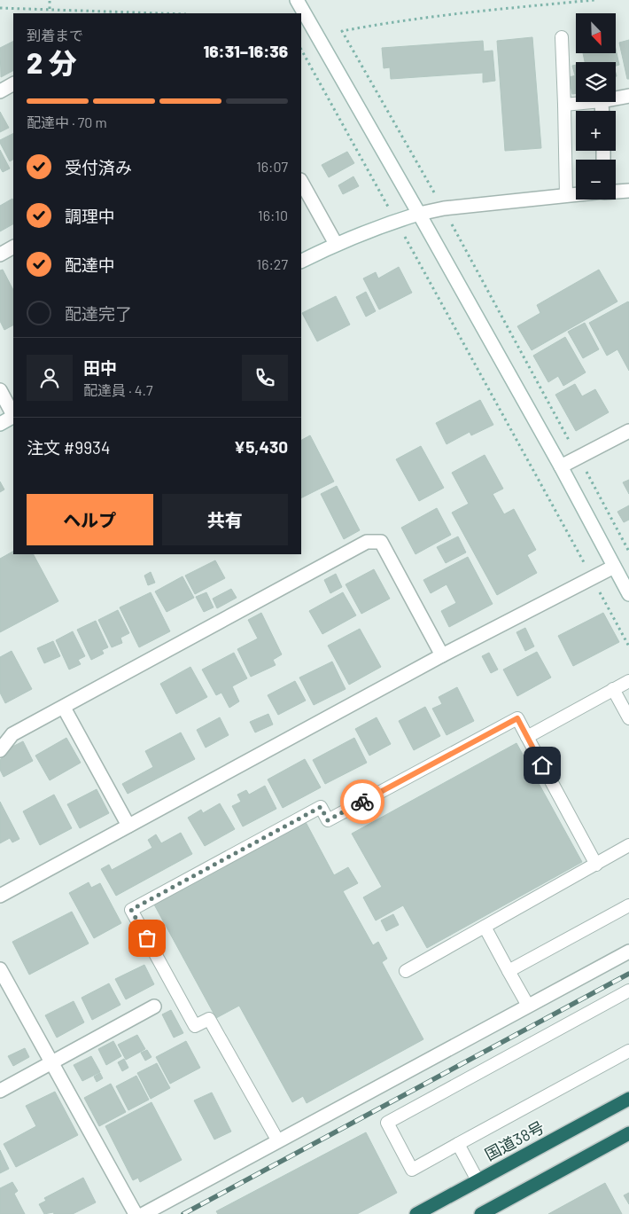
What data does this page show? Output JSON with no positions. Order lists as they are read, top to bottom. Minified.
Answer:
{"streets":{"highway":["国道38号"]},"north":"bottom right","page":{"map_buttons":["+","−"],"heading":["2 分","到着まで","16:31–16:36"],"panel":["田中","配達員 · 4.7","注文 #9934","¥5,430"],"bar":"配達中 · 70 m","list":[["受付済み","16:07"],["調理中","16:10"],["配達中","16:27"],"配達完了"],"buttons":["ヘルプ","共有"]}}
